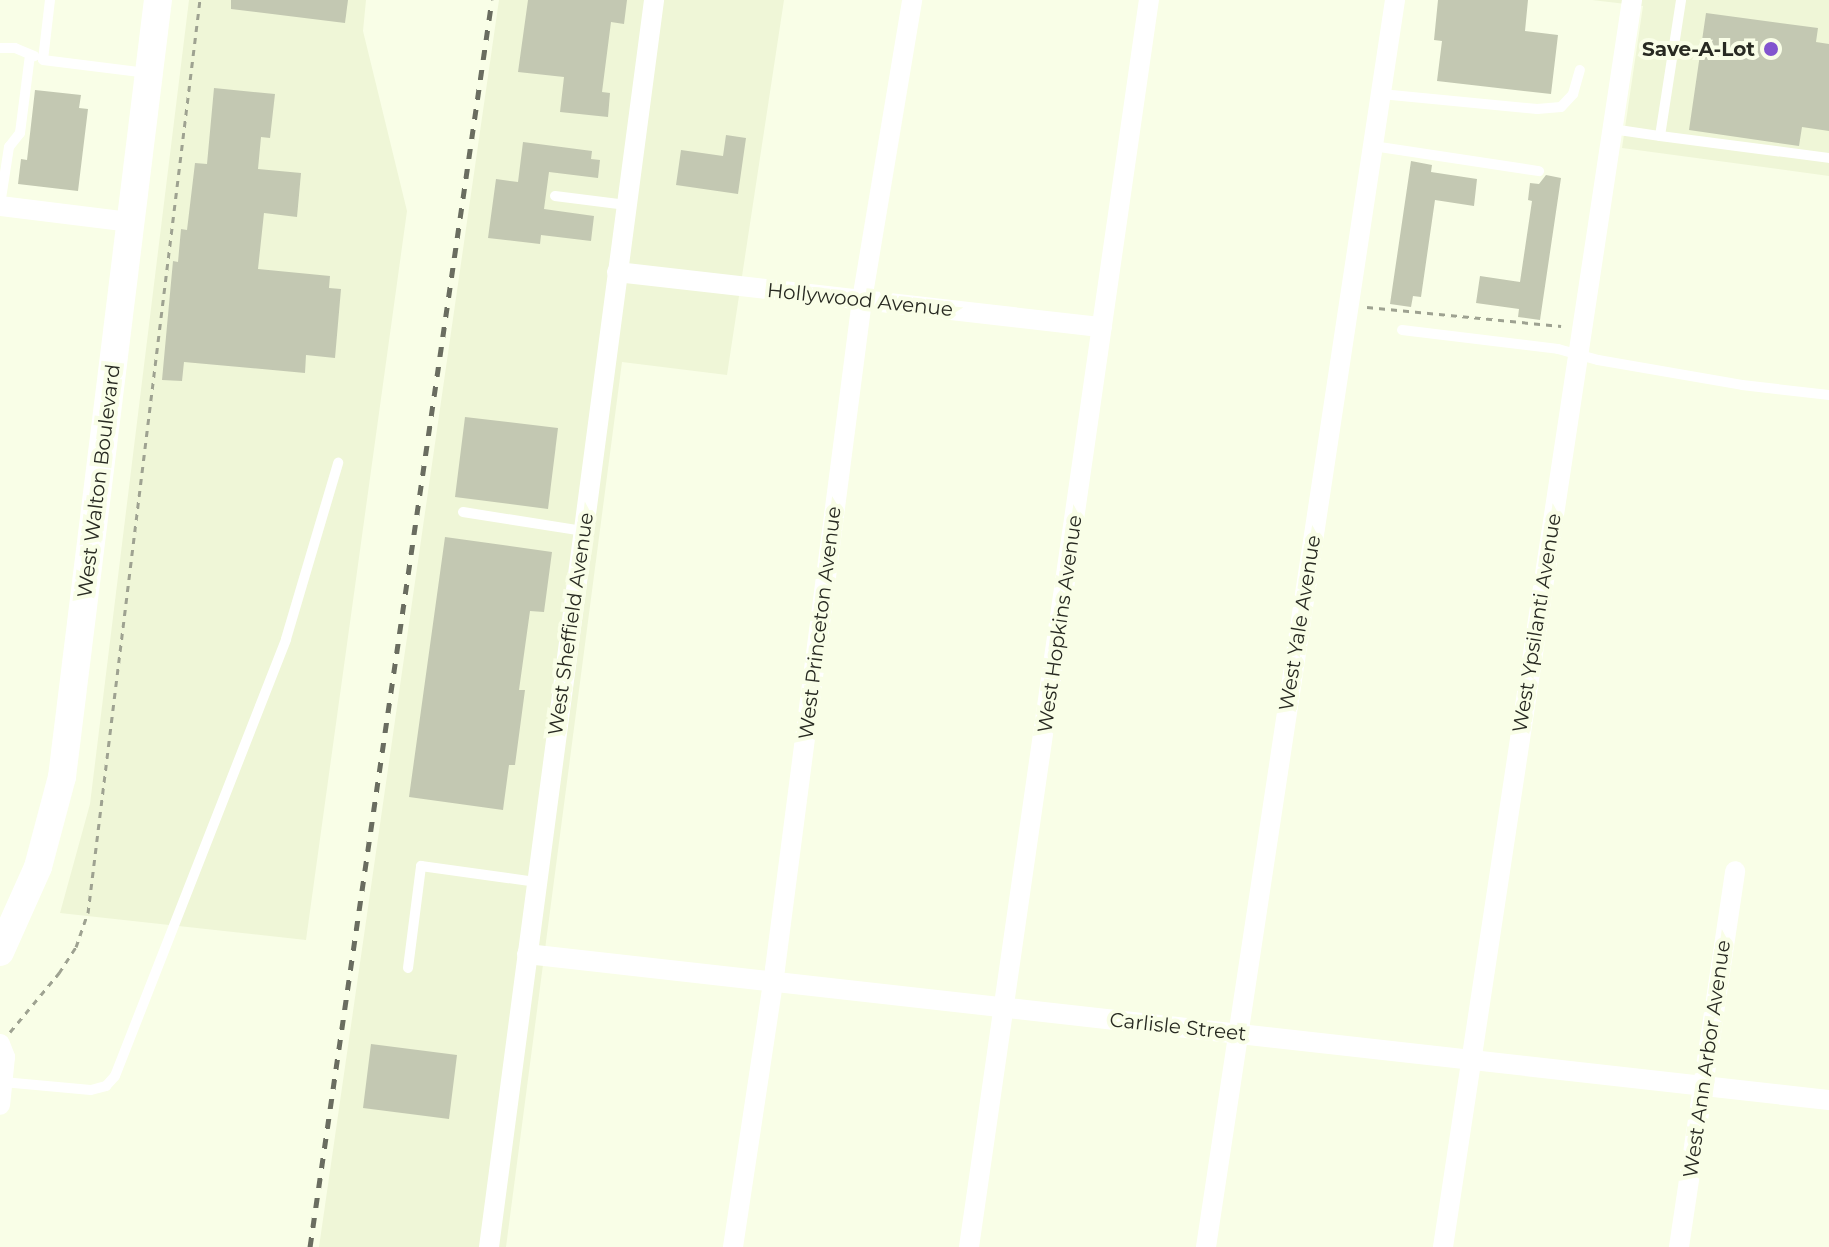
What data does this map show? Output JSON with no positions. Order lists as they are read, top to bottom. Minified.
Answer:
{"streets":{"main road":["West Walton Boulevard"],"street":["Hollywood Avenue","West Princeton Avenue","West Yale Avenue","West Ypsilanti Avenue","West Sheffield Avenue","West Hopkins Avenue","Carlisle Street","West Ann Arbor Avenue"]},"crossings":[["Hollywood Avenue","West Princeton Avenue"],["Hollywood Avenue","West Sheffield Avenue"],["Hollywood Avenue","West Hopkins Avenue"],["West Princeton Avenue","Carlisle Street"],["West Yale Avenue","Carlisle Street"],["West Ypsilanti Avenue","Carlisle Street"],["West Sheffield Avenue","Carlisle Street"],["West Hopkins Avenue","Carlisle Street"],["Carlisle Street","West Ann Arbor Avenue"]],"places":["Save-A-Lot"]}
